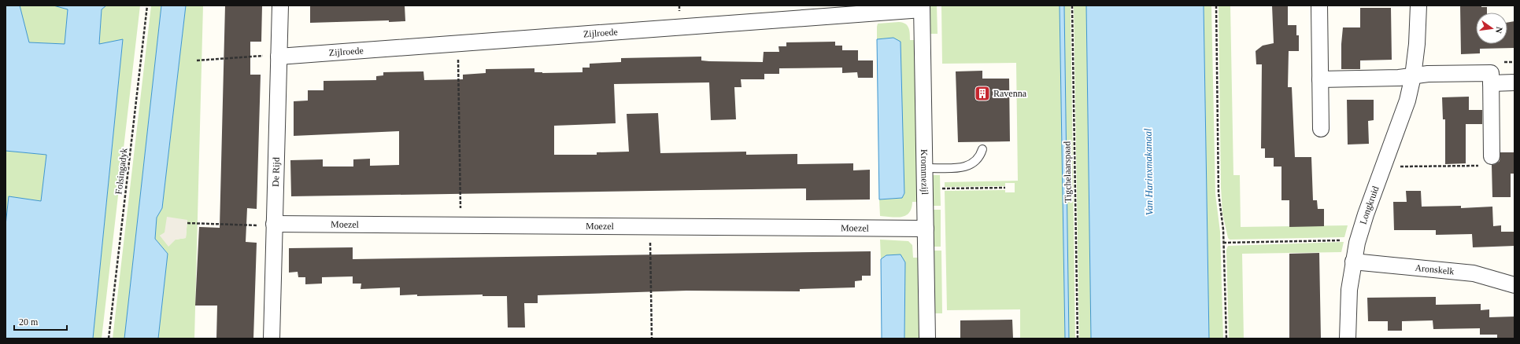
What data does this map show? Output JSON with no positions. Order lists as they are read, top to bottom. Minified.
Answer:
{"streets":{"street":["Zijlroede","De Rijd","Krommezijl","Longkruid","Moezel","Aronskelk"],"path":["Folsingadyk","Tigchelaarspaad"]},"crossings":[["Zijlroede","De Rijd"],["Zijlroede","Krommezijl"],["De Rijd","Moezel"],["Krommezijl","Moezel"],["Longkruid","Aronskelk"]],"water":["Van Harinxmakanaal"],"places":{"building":["Ravenna"]},"scale_bar":"20 m","north":"right"}
